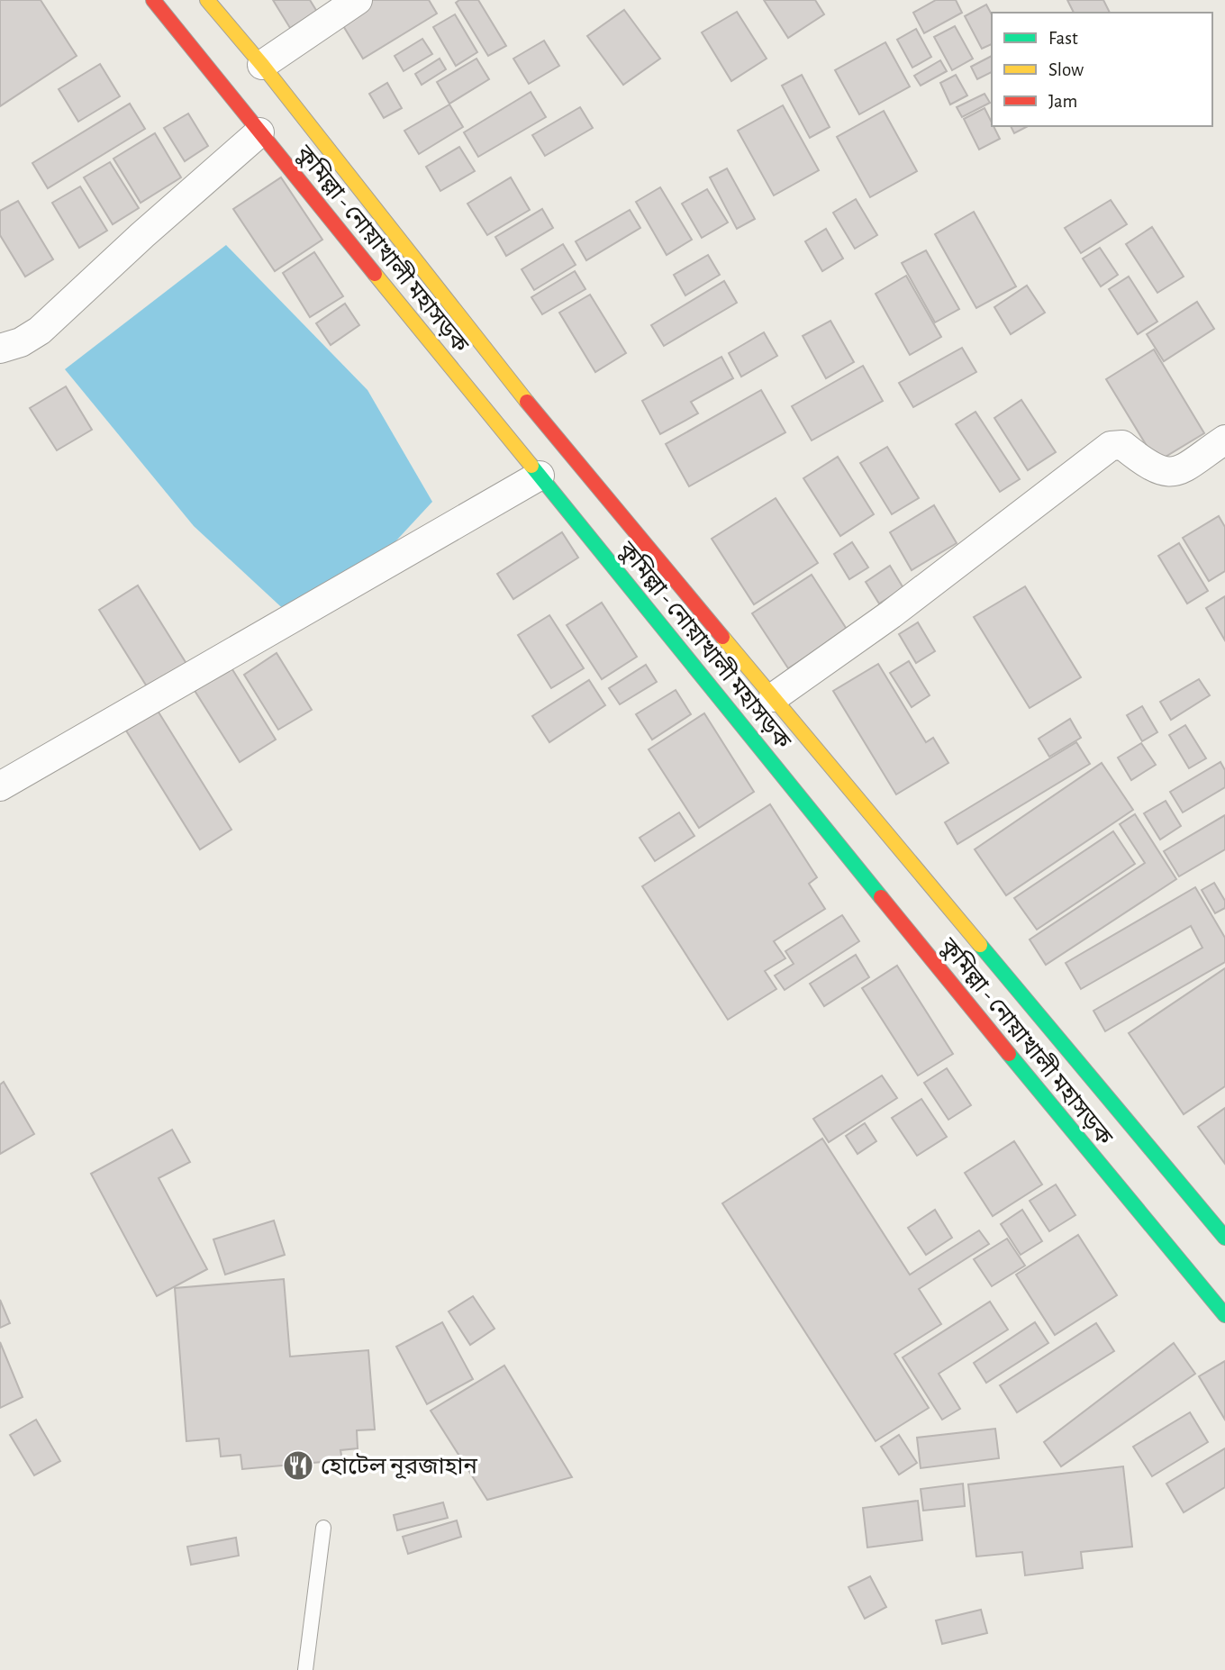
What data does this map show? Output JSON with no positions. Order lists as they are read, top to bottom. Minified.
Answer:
{"streets":{"main road":["কুমিল্লা - নোয়াখালী মহাসড়ক"]},"places":{"restaurant":["হোটেল নূরজাহান"]},"legend":["Fast","Slow","Jam"]}
